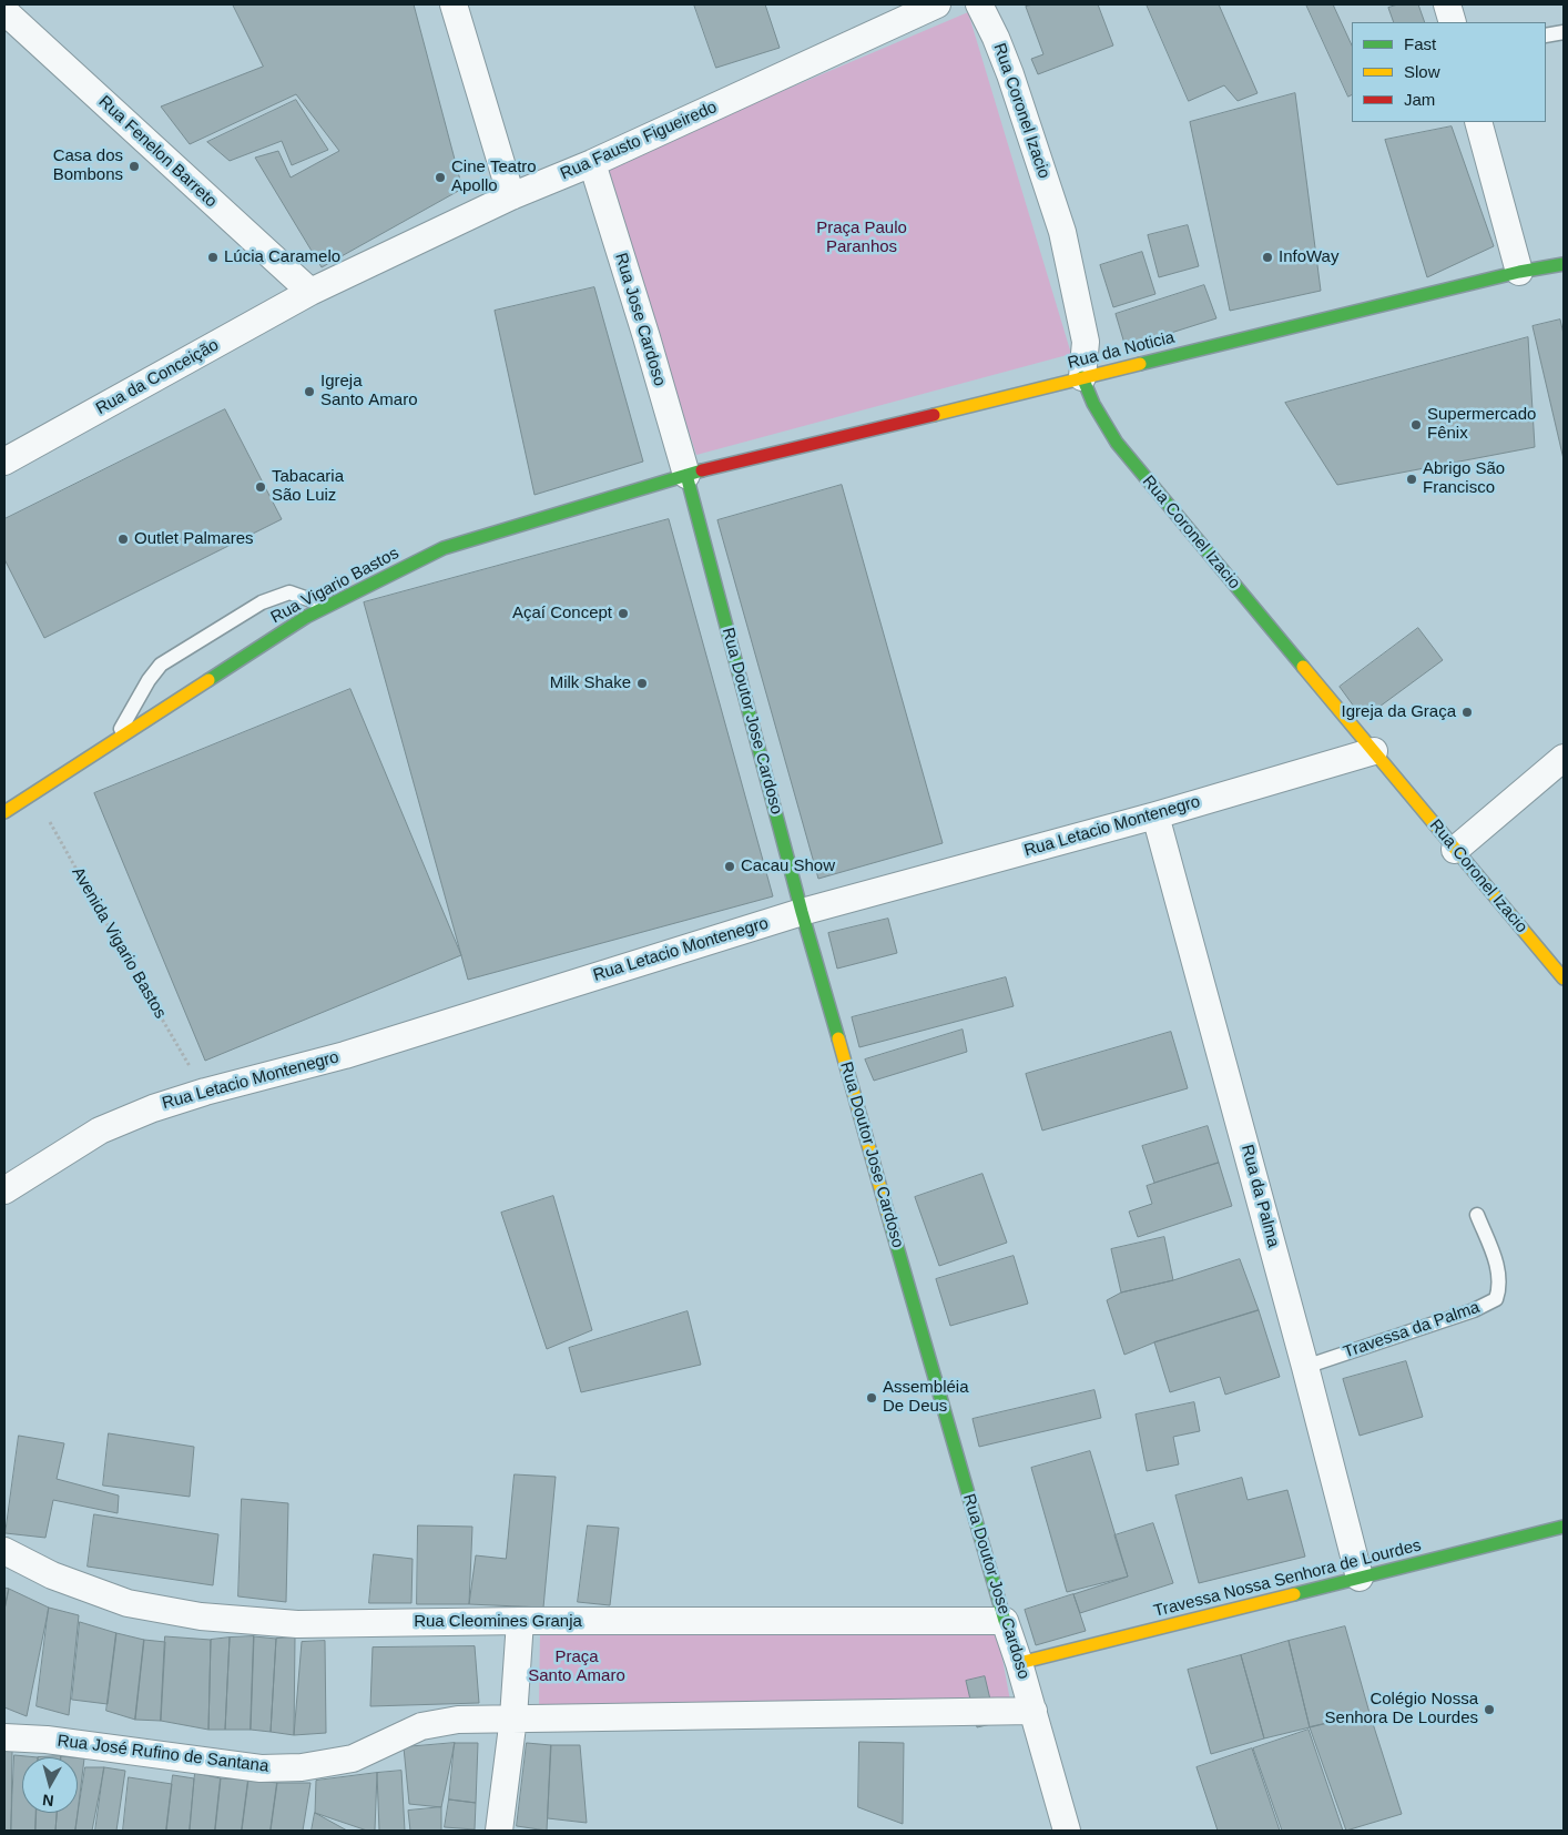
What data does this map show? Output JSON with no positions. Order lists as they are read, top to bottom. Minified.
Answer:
{"streets":{"street":["Rua Coronel Izacio","Rua Fausto Figueiredo","Rua Fenelon Barreto","Rua Jose Cardoso","Rua da Noticia","Rua da Conceição","Rua Vigario Bastos","Rua Doutor Jose Cardoso","Rua Letacio Montenegro","Rua da Palma","Travessa Nossa Senhora de Lourdes","Rua Cleomines Granja","Rua José Rufino de Santana"],"lane":["Travessa da Palma"],"path":["Avenida Vigario Bastos"]},"crossings":[["Rua Coronel Izacio","Rua da Noticia"],["Rua Coronel Izacio","Rua Letacio Montenegro"],["Rua Fausto Figueiredo","Rua Fenelon Barreto"],["Rua Fausto Figueiredo","Rua Jose Cardoso"],["Rua Fausto Figueiredo","Rua da Conceição"],["Rua Fenelon Barreto","Rua da Conceição"],["Rua Jose Cardoso","Rua da Noticia"],["Rua Jose Cardoso","Rua Vigario Bastos"],["Rua Jose Cardoso","Rua Doutor Jose Cardoso"],["Rua da Noticia","Rua Vigario Bastos"],["Rua da Noticia","Rua Doutor Jose Cardoso"],["Rua Vigario Bastos","Rua Doutor Jose Cardoso"],["Rua Vigario Bastos","Avenida Vigario Bastos"],["Rua Doutor Jose Cardoso","Rua Letacio Montenegro"],["Rua Doutor Jose Cardoso","Travessa Nossa Senhora de Lourdes"],["Rua Doutor Jose Cardoso","Rua Cleomines Granja"],["Rua Letacio Montenegro","Avenida Vigario Bastos"],["Rua Letacio Montenegro","Rua da Palma"],["Rua da Palma","Travessa da Palma"],["Rua da Palma","Travessa Nossa Senhora de Lourdes"]],"parks":["Praça Paulo Paranhos","Praça Santo Amaro"],"places":["Casa dos Bombons","Cine Teatro Apollo","Lúcia Caramelo","InfoWay","Igreja Santo Amaro","Supermercado Fênix","Abrigo São Francisco","Tabacaria São Luiz","Outlet Palmares","Açaí Concept","Milk Shake","Igreja da Graça","Cacau Show","Assembléia De Deus","Colégio Nossa Senhora De Lourdes"],"legend":["Fast","Slow","Jam"],"north":"bottom"}
